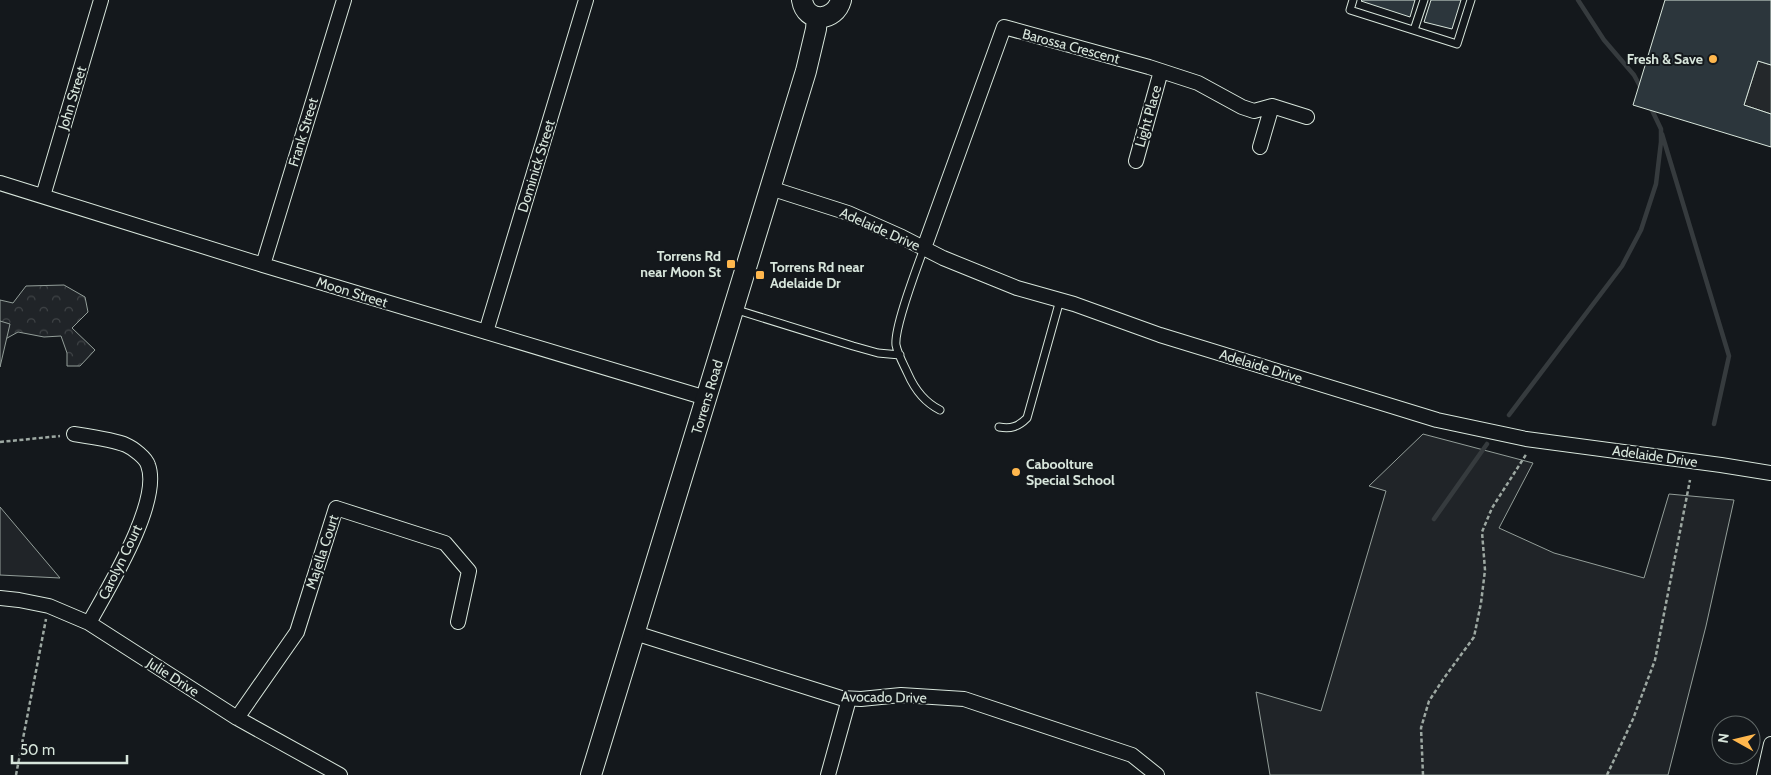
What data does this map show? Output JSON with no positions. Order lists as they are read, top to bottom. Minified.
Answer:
{"streets":{"main road":["Torrens Road"],"street":["Barossa Crescent","John Street","Light Place","Frank Street","Dominick Street","Adelaide Drive","Moon Street","Majella Court","Carolyn Court","Julie Drive","Avocado Drive"]},"crossings":[["Barossa Crescent","Light Place"],["Barossa Crescent","Adelaide Drive"],["John Street","Moon Street"],["Frank Street","Moon Street"],["Dominick Street","Moon Street"],["Adelaide Drive","Torrens Road"],["Moon Street","Torrens Road"],["Torrens Road","Avocado Drive"],["Majella Court","Julie Drive"],["Carolyn Court","Julie Drive"]],"places":{"other":["Fresh & Save","Caboolture Special School"],"transit":["Torrens Rd near Moon St","Torrens Rd near Adelaide Dr"]},"scale_bar":"50 m","north":"left"}
